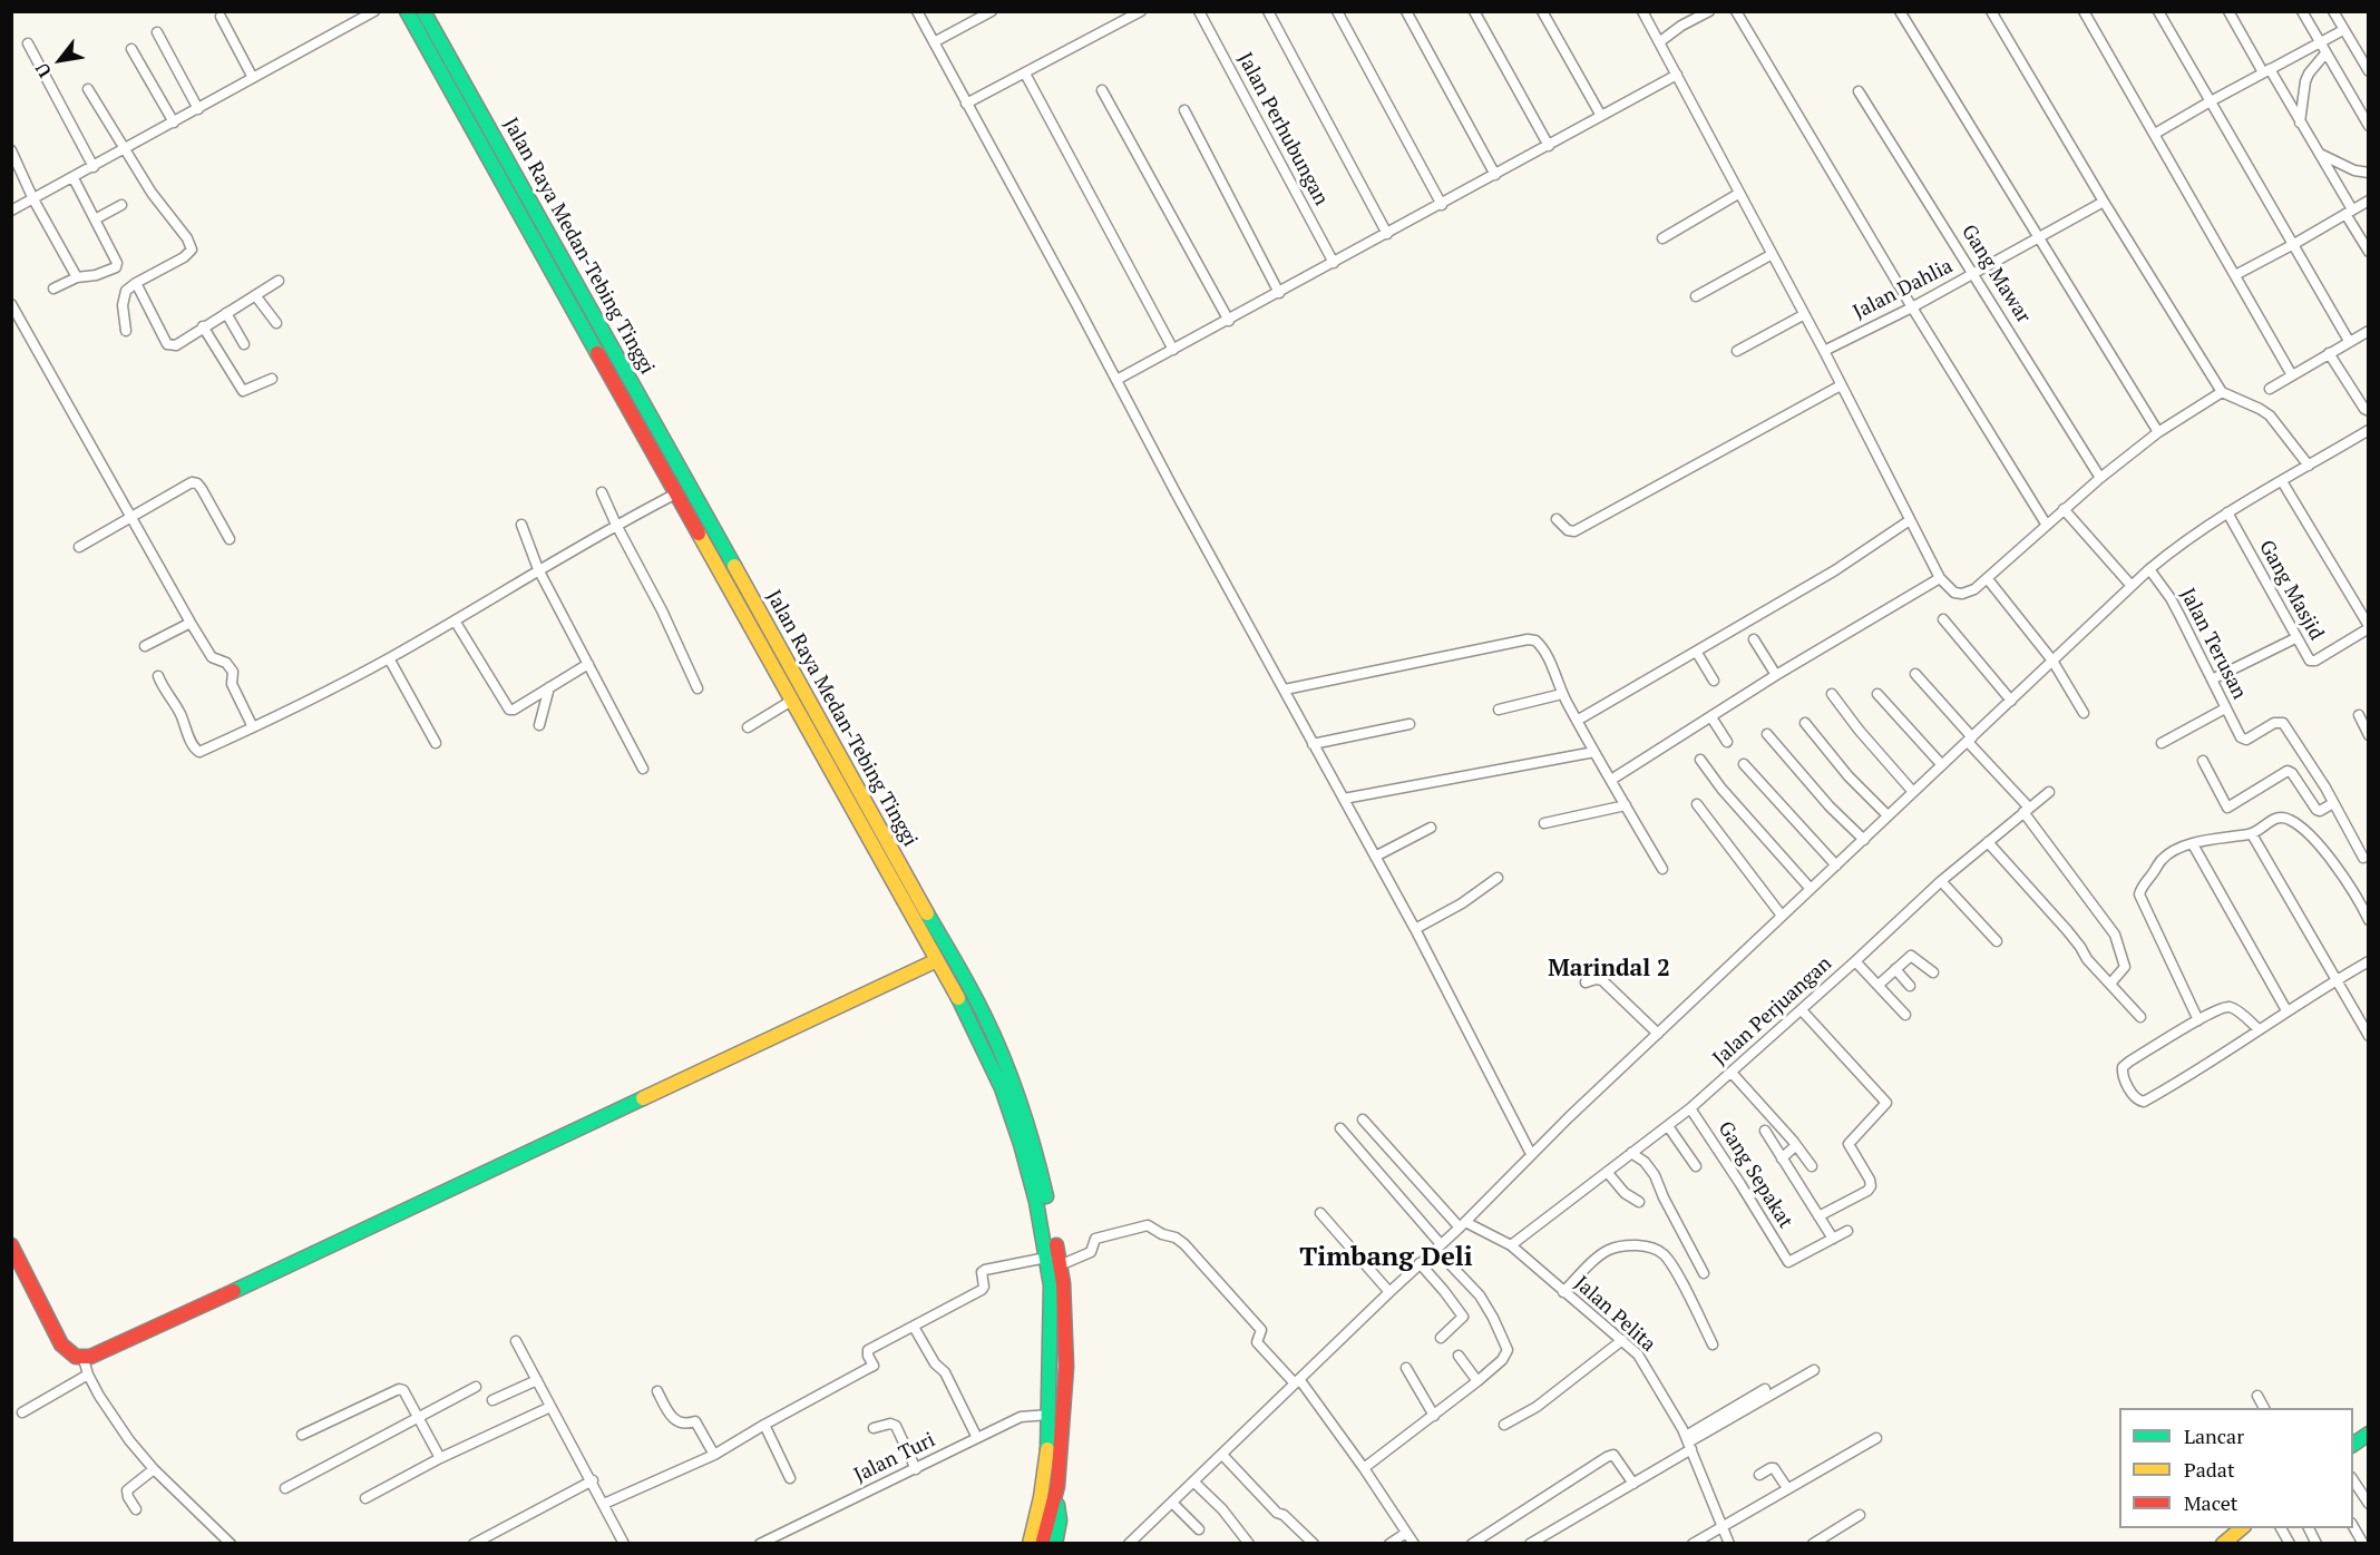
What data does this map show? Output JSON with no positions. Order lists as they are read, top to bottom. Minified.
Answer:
{"streets":{"main road":["Jalan Raya Medan-Tebing Tinggi"],"street":["Jalan Perhubungan","Gang Mawar","Jalan Dahlia","Gang Masjid","Jalan Terusan","Jalan Perjuangan","Gang Sepakat","Jalan Pelita","Jalan Turi"]},"crossings":[["Jalan Raya Medan-Tebing Tinggi","Jalan Turi"],["Gang Mawar","Jalan Dahlia"],["Jalan Perjuangan","Gang Sepakat"],["Jalan Perjuangan","Jalan Pelita"]],"districts":["Marindal 2","Timbang Deli"],"legend":["Lancar","Padat","Macet"],"north":"bottom left"}
